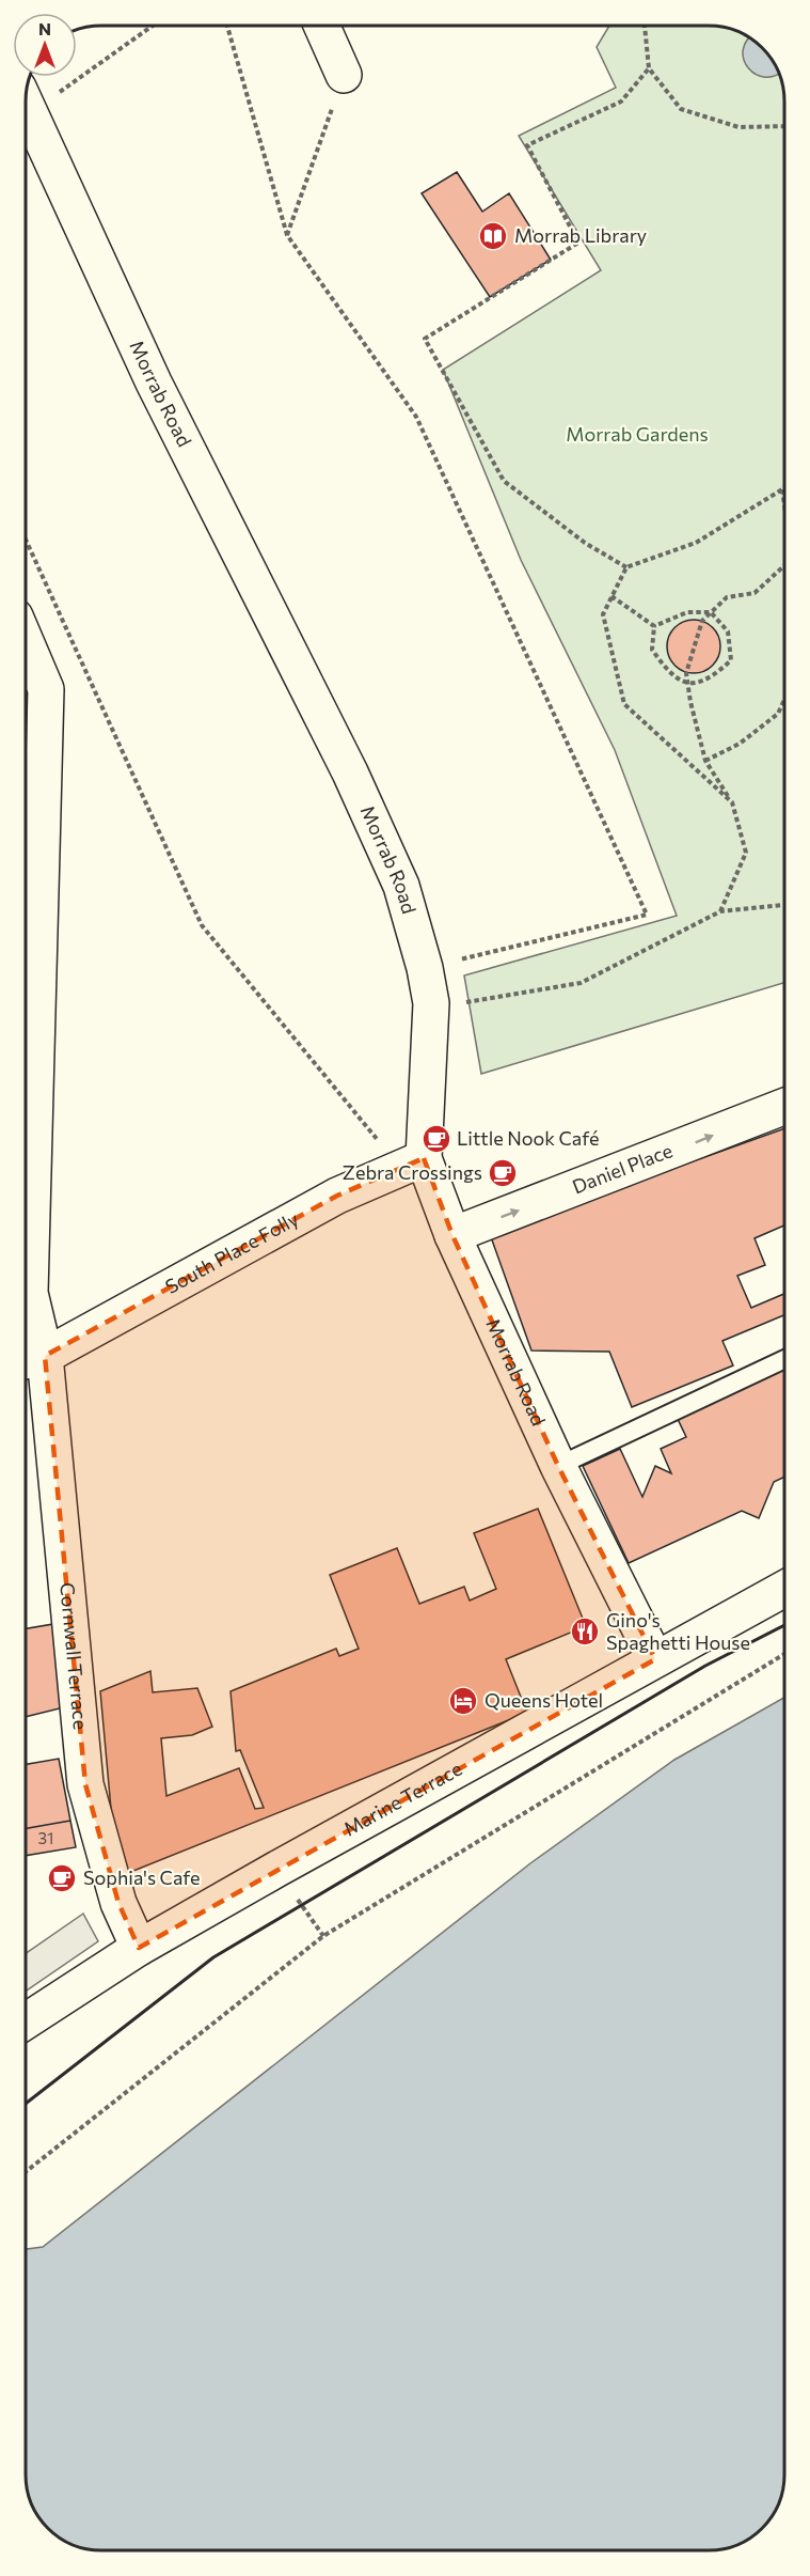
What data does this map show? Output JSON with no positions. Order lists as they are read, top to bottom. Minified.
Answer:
{"streets":{"street":["Morrab Road","Daniel Place","South Place Folly","Cornwall Terrace","Marine Terrace"]},"crossings":[["Morrab Road","Daniel Place"],["Morrab Road","South Place Folly"],["Morrab Road","Marine Terrace"],["South Place Folly","Cornwall Terrace"],["Cornwall Terrace","Marine Terrace"]],"one_way":["Daniel Place"],"parks":["Morrab Gardens"],"places":{"library":["Morrab Library"],"cafe":["Little Nook Café","Zebra Crossings","Sophia's Cafe"],"restaurant":["Gino's Spaghetti House"],"hotel":["Queens Hotel"]},"house_numbers":["31"],"north":"top"}
